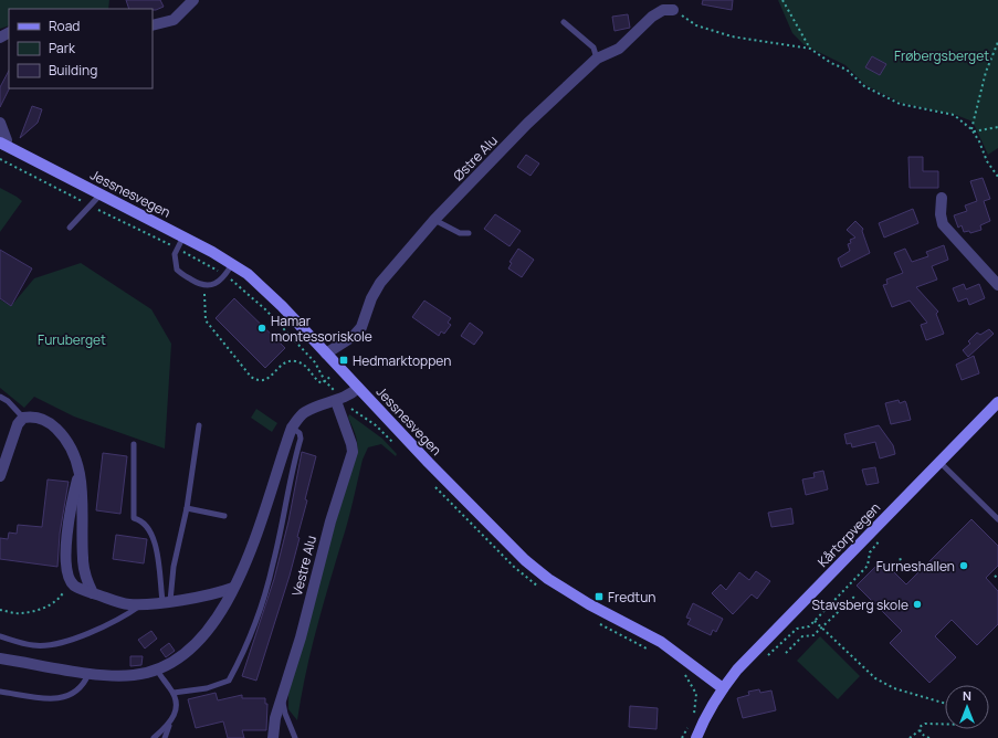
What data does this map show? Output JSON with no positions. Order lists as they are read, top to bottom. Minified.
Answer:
{"streets":{"main road":["Jessnesvegen","Kårtorpvegen"],"street":["Østre Alu","Vestre Alu"]},"crossings":[["Østre Alu","Jessnesvegen"],["Jessnesvegen","Kårtorpvegen"]],"parks":["Frøbergsberget","Furuberget"],"places":{"other":["Hamar montessoriskole","Furneshallen","Stavsberg skole"],"transit":["Hedmarktoppen","Fredtun"]},"legend":["Road","Park","Building"],"north":"top"}
